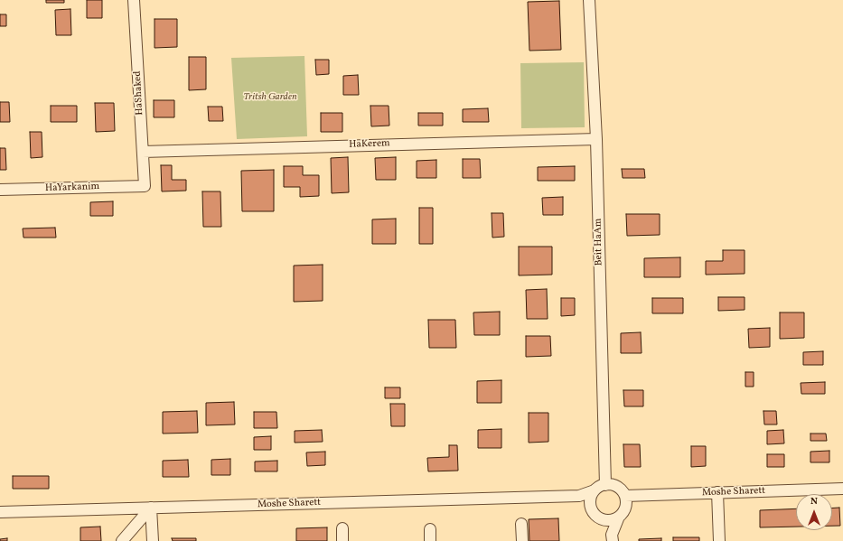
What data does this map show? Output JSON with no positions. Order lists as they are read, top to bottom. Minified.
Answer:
{"streets":{"street":["HaShaked","HaKerem","HaYarkanim","Beit HaAm","Moshe Sharett"]},"crossings":[["HaShaked","HaKerem"],["HaShaked","HaYarkanim"],["HaKerem","Beit HaAm"],["Beit HaAm","Moshe Sharett"]],"parks":["Tritsh Garden"],"north":"top"}
